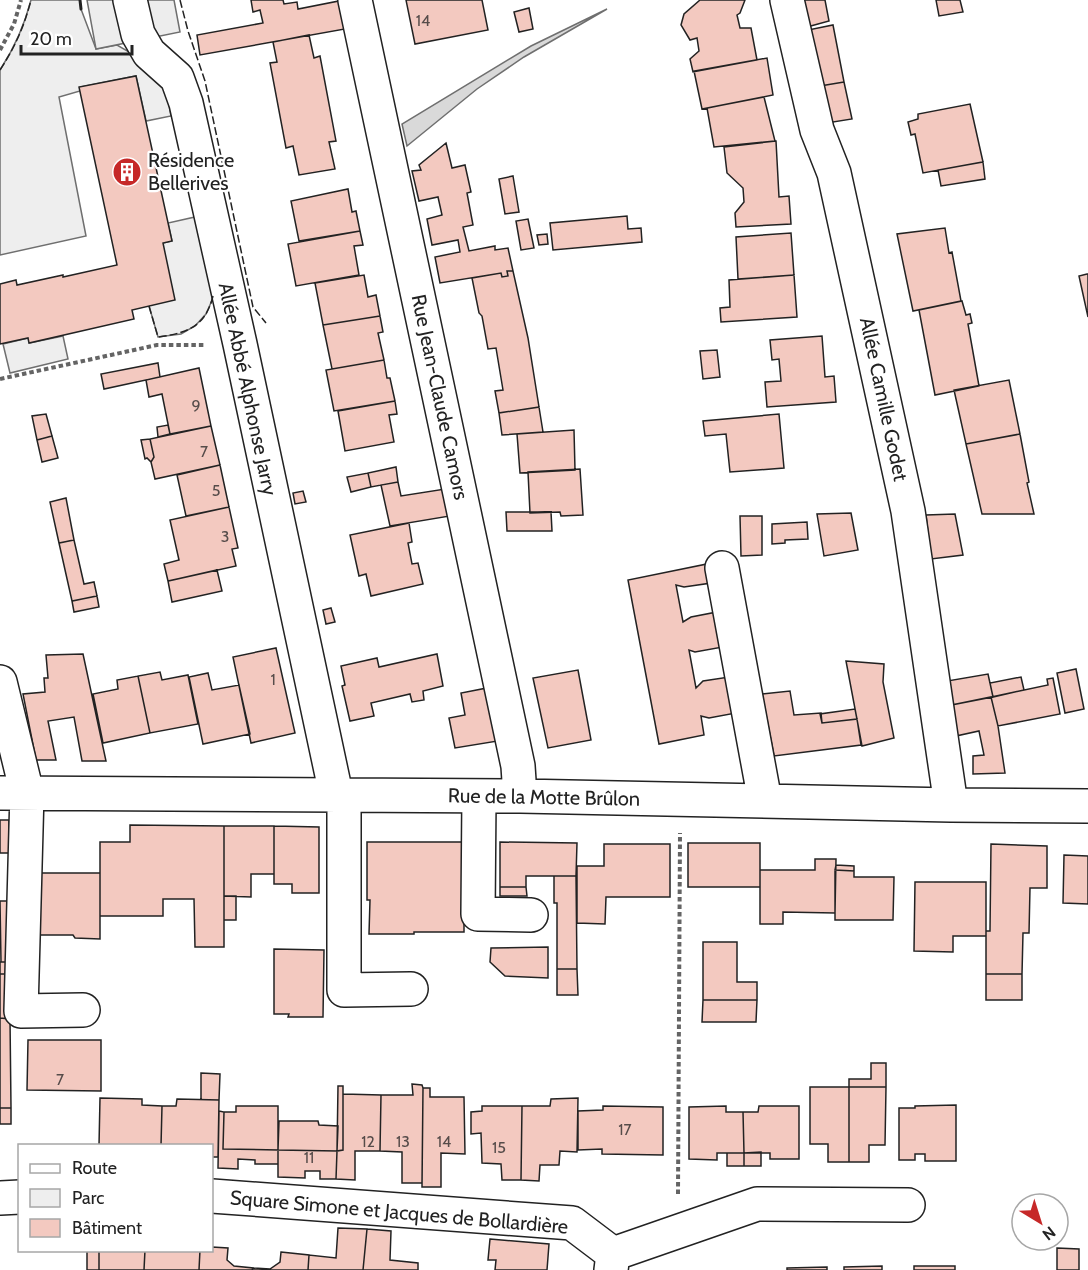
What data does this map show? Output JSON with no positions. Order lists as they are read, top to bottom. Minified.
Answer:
{"streets":{"street":["Allée Abbé Alphonse Jarry","Rue Jean-Claude Camors","Allée Camille Godet","Rue de la Motte Brûlon","Square Simone et Jacques de Bollardière"]},"crossings":[["Allée Abbé Alphonse Jarry","Rue de la Motte Brûlon"],["Rue Jean-Claude Camors","Rue de la Motte Brûlon"],["Allée Camille Godet","Rue de la Motte Brûlon"]],"places":{"building":["Résidence Bellerives"]},"house_numbers":["14","9","7","5","3","1","7","17","12","13","14","15","11"],"legend":["Route","Parc","Bâtiment"],"scale_bar":"20 m","north":"bottom right"}
